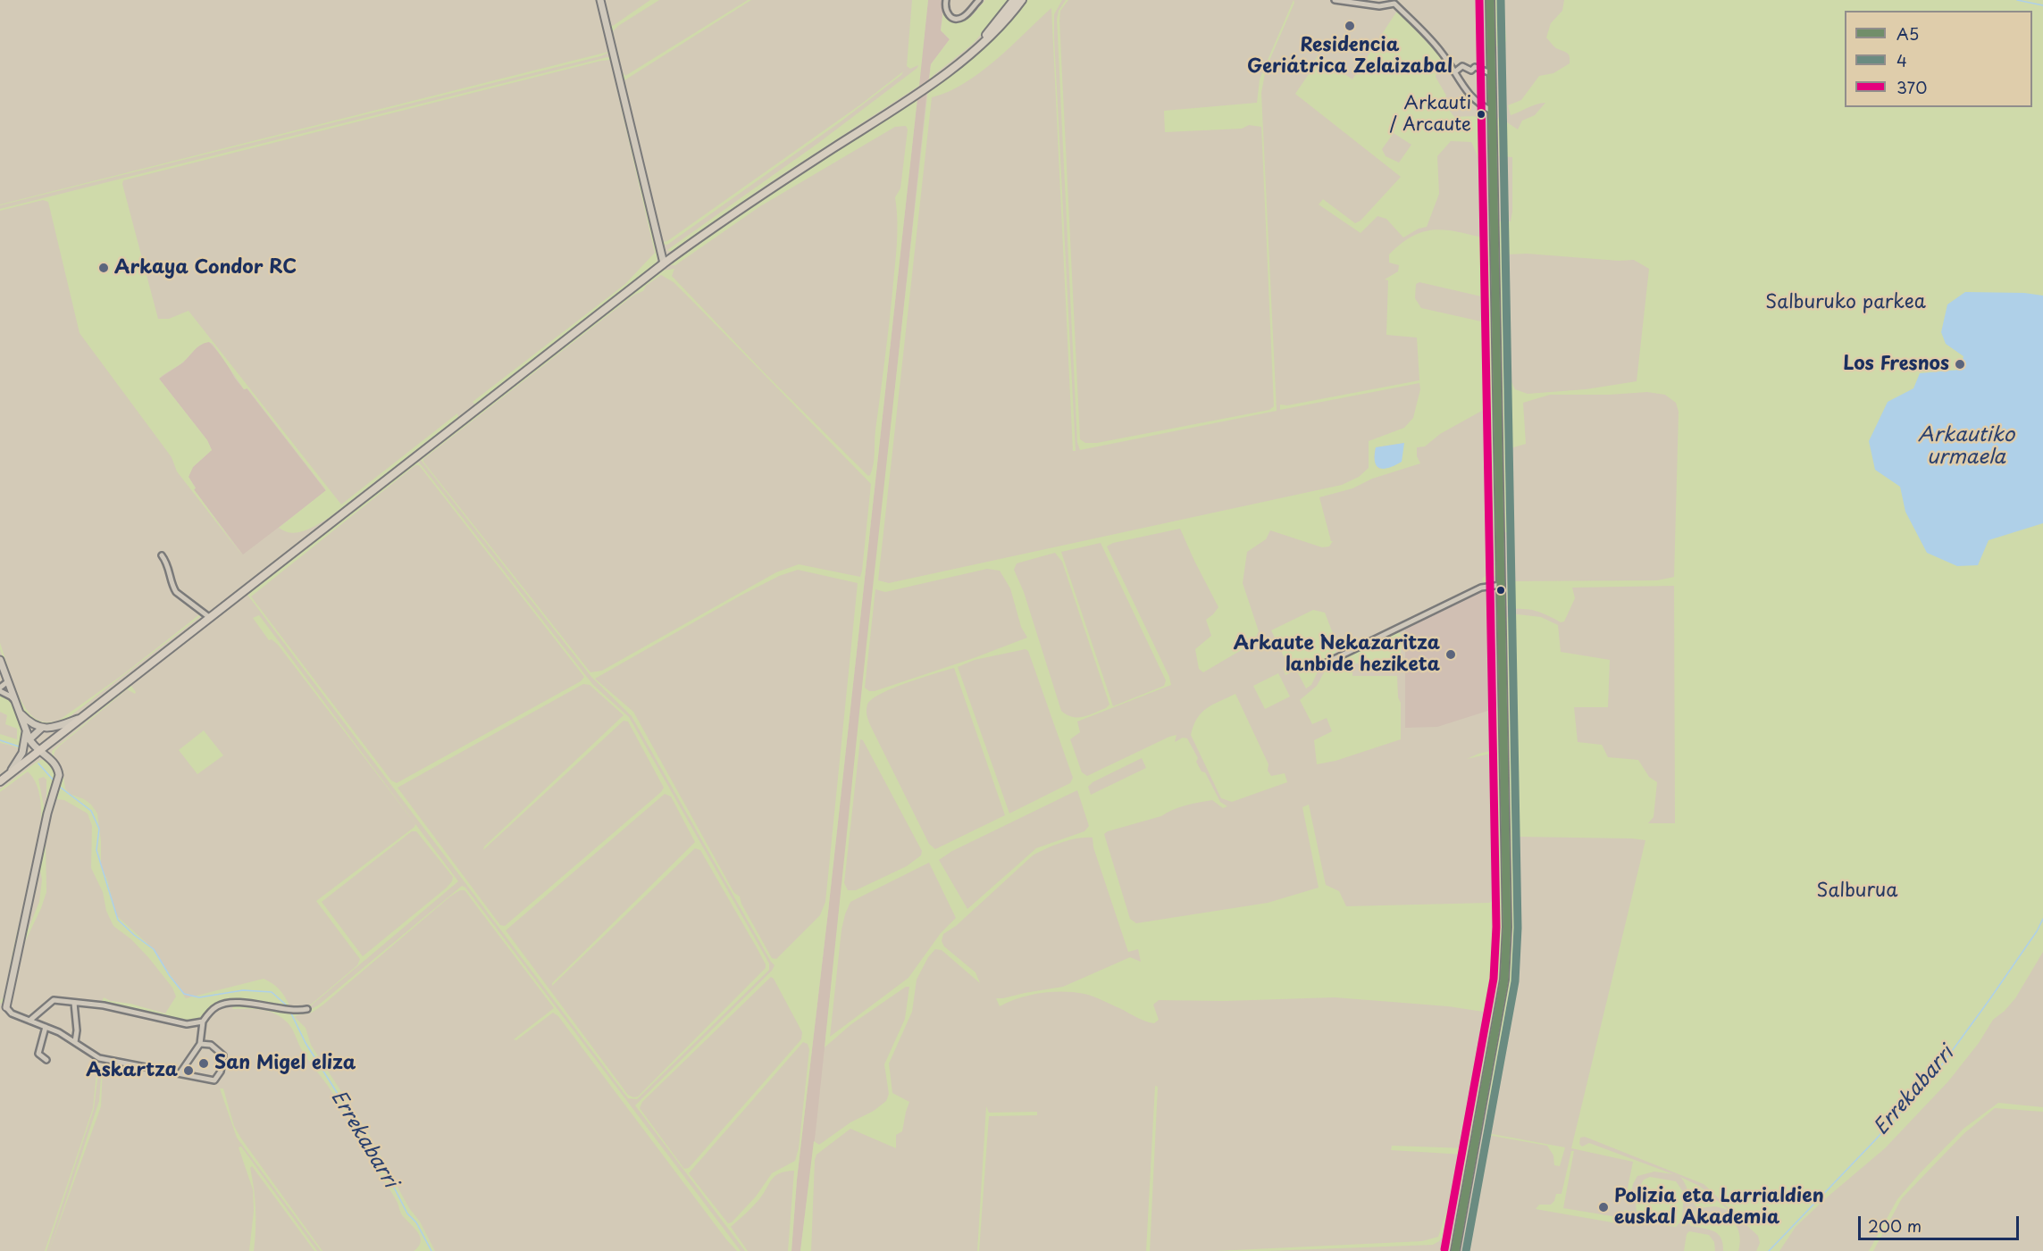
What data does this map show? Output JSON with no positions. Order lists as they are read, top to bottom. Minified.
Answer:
{"water":["Arkautiko urmaela","Errekabarri"],"parks":["Salburuko parkea","Salburua"],"places":["Residencia Geriátrica Zelaizabal","Arkauti / Arcaute","Arkaya Condor RC","Los Fresnos","Arkaute Nekazaritza lanbide heziketa","San Migel eliza","Askartza","Polizia eta Larrialdien euskal Akademia"],"lines":["transit line A5","transit line 4","transit line 370"],"legend":["A5","4","370"],"scale_bar":"200 m"}
